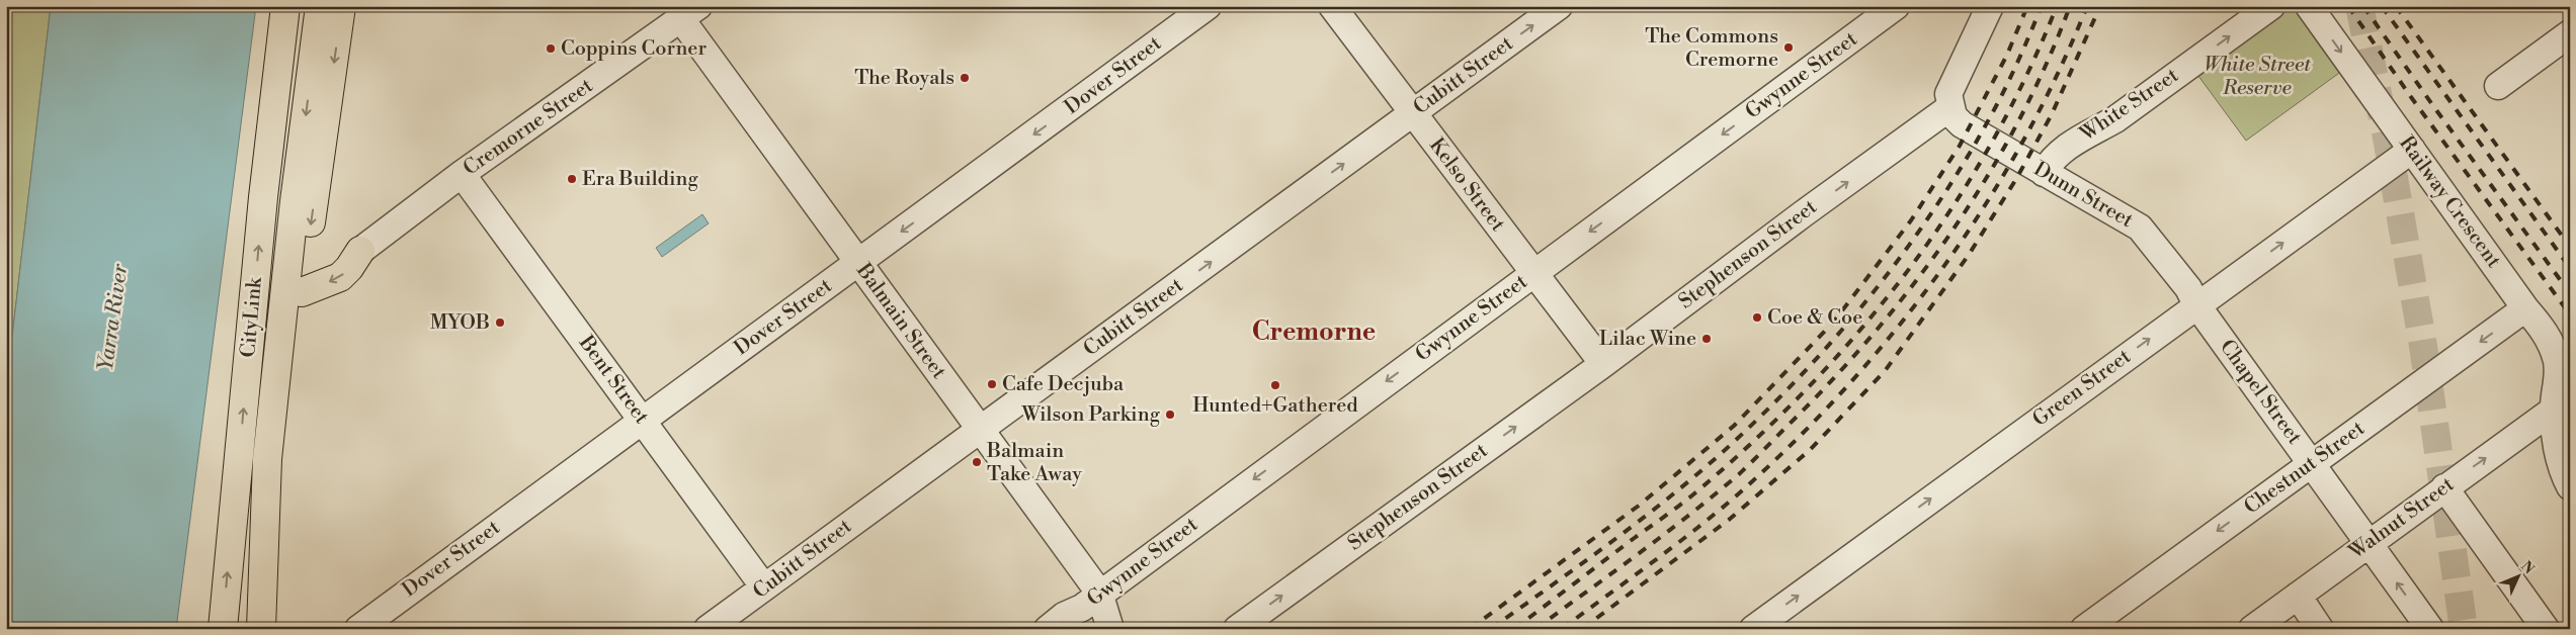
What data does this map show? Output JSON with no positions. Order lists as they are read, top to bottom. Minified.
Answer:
{"streets":{"highway":["CityLink"],"street":["Dover Street","Cubitt Street","Gwynne Street","White Street","Cremorne Street","Kelso Street","Dunn Street","Railway Crescent","Stephenson Street","Balmain Street","Bent Street","Green Street","Chapel Street","Chestnut Street","Walnut Street"]},"crossings":[["Dover Street","Balmain Street"],["Dover Street","Bent Street"],["Cubitt Street","Kelso Street"],["Cubitt Street","Balmain Street"],["Cubitt Street","Bent Street"],["Gwynne Street","Kelso Street"],["Gwynne Street","Balmain Street"],["White Street","Dunn Street"],["Cremorne Street","Balmain Street"],["Cremorne Street","Bent Street"],["Kelso Street","Stephenson Street"],["Dunn Street","Stephenson Street"],["Dunn Street","Green Street"],["Dunn Street","Chapel Street"],["Railway Crescent","Green Street"],["Railway Crescent","Chestnut Street"],["Railway Crescent","Walnut Street"],["Green Street","Chapel Street"],["Chapel Street","Chestnut Street"],["Chapel Street","Walnut Street"]],"one_way":["Dover Street","Cubitt Street","Gwynne Street","White Street","Stephenson Street","Green Street","Chestnut Street","Walnut Street"],"districts":["Cremorne"],"water":["Yarra River"],"parks":["White Street Reserve"],"places":["The Commons Cremorne","Coppins Corner","The Royals","Era Building","Coe & Coe","MYOB","Lilac Wine","Cafe Decjuba","Hunted+Gathered","Wilson Parking","Balmain Take Away"],"north":"top right"}
